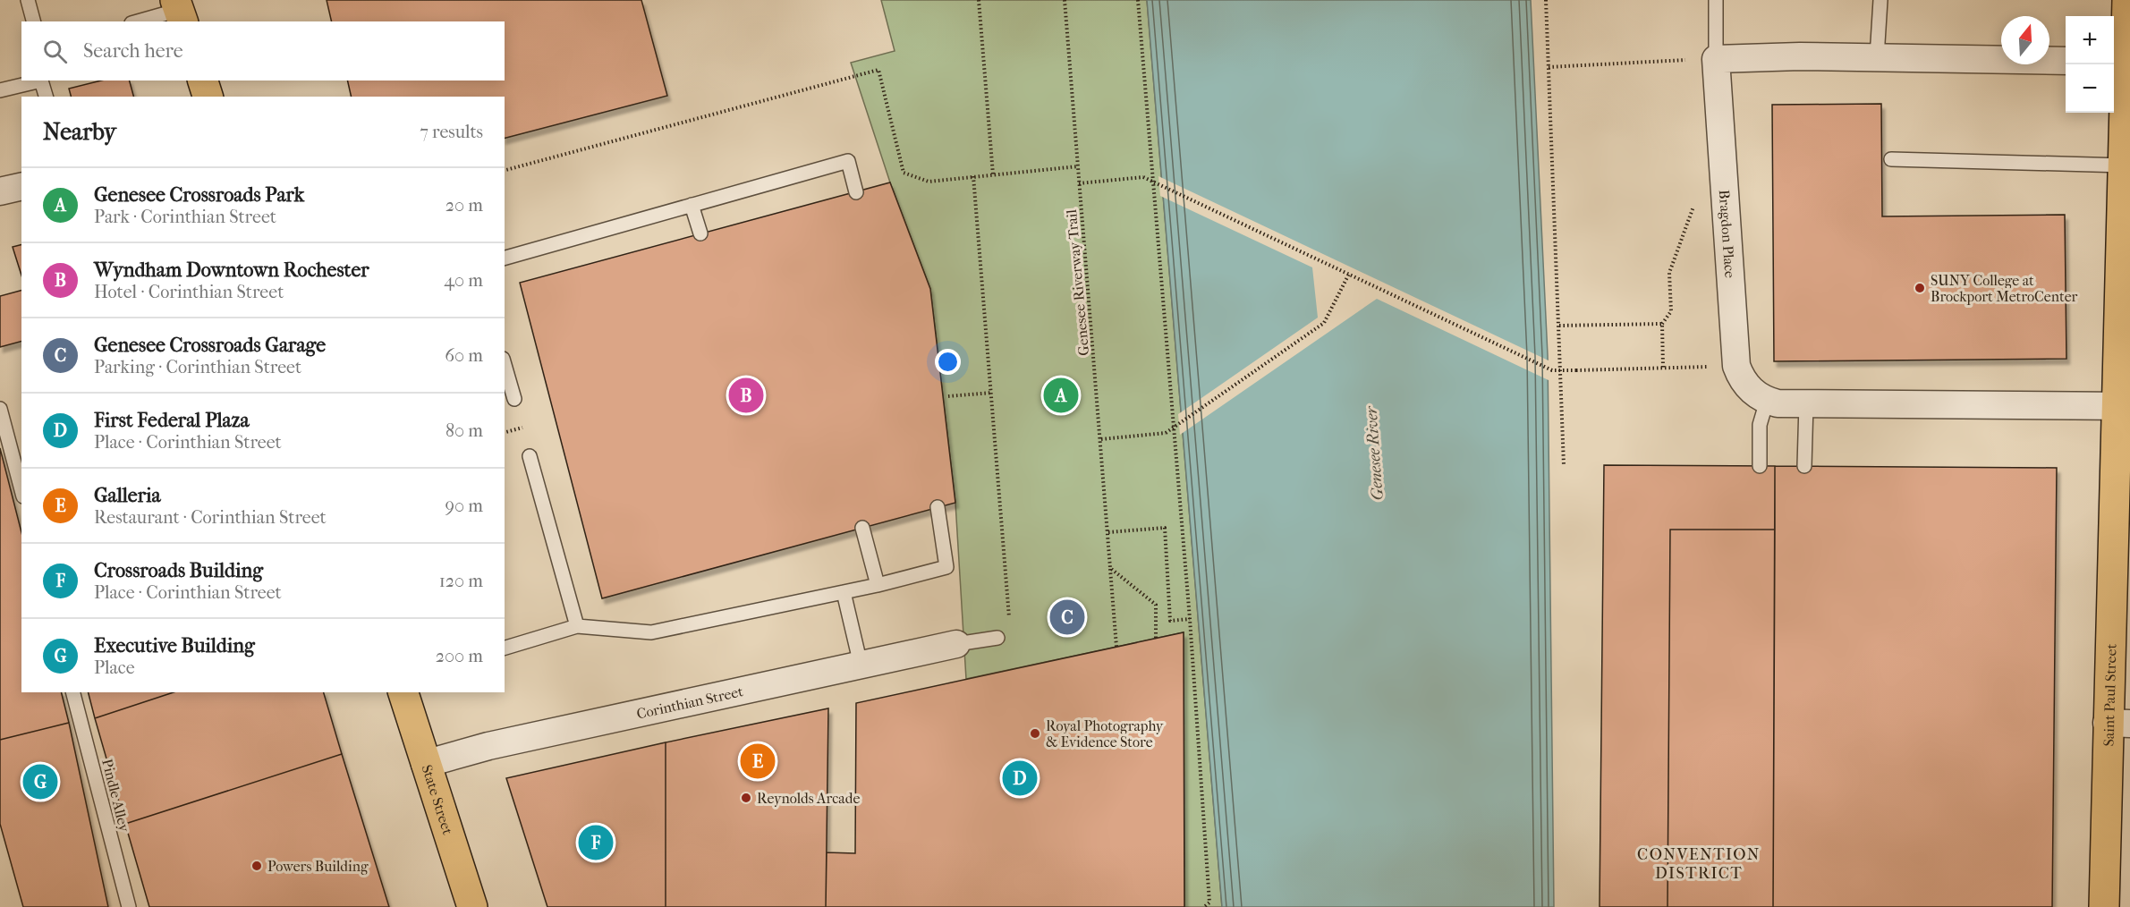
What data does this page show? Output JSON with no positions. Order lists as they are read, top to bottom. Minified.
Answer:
{"streets":{"main road":["Saint Paul Street","State Street"],"street":["Bragdon Place","Corinthian Street"],"lane":["Pindle Alley"],"path":["Genesee Riverway Trail"]},"crossings":[["Corinthian Street","State Street"]],"districts":["CONVENTION DISTRICT"],"water":["Genesee River"],"places":["SUNY College at Brockport MetroCenter","Royal Photography & Evidence Store","Reynolds Arcade","Powers Building"],"north":"top","page":{"map_buttons":["+","−"],"search":"Search here","heading":["Nearby","7 results"],"list":[{"mark":"A","name":"Genesee Crossroads Park","note":"Park · Corinthian Street","value":"20 m"},{"mark":"B","name":"Wyndham Downtown Rochester","note":"Hotel · Corinthian Street","value":"40 m"},{"mark":"C","name":"Genesee Crossroads Garage","note":"Parking · Corinthian Street","value":"60 m"},{"mark":"D","name":"First Federal Plaza","note":"Place · Corinthian Street","value":"80 m"},{"mark":"E","name":"Galleria","note":"Restaurant · Corinthian Street","value":"90 m"},{"mark":"F","name":"Crossroads Building","note":"Place · Corinthian Street","value":"120 m"},{"mark":"G","name":"Executive Building","note":"Place","value":"200 m"}],"pins":["A","B","C","E","D","G","F"]}}
